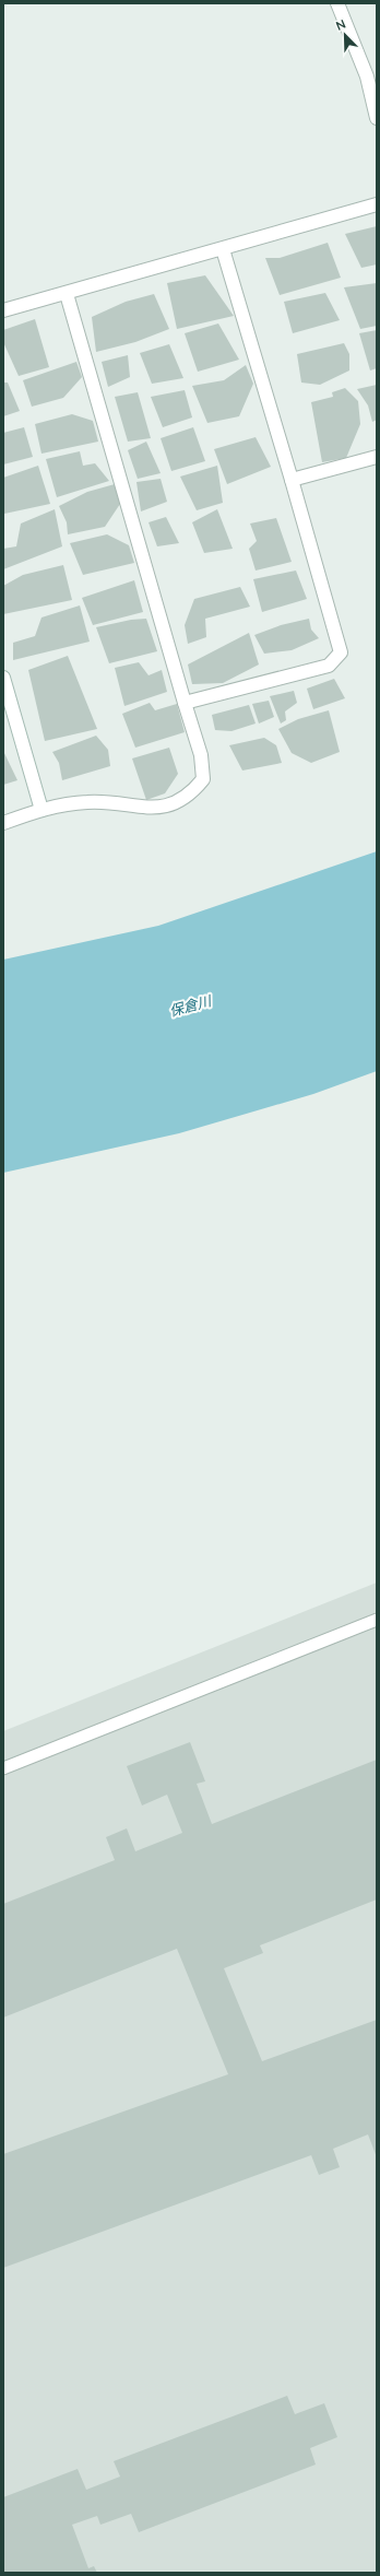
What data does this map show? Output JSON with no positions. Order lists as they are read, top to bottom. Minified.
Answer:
{"water":["保倉川"],"north":"top left"}
